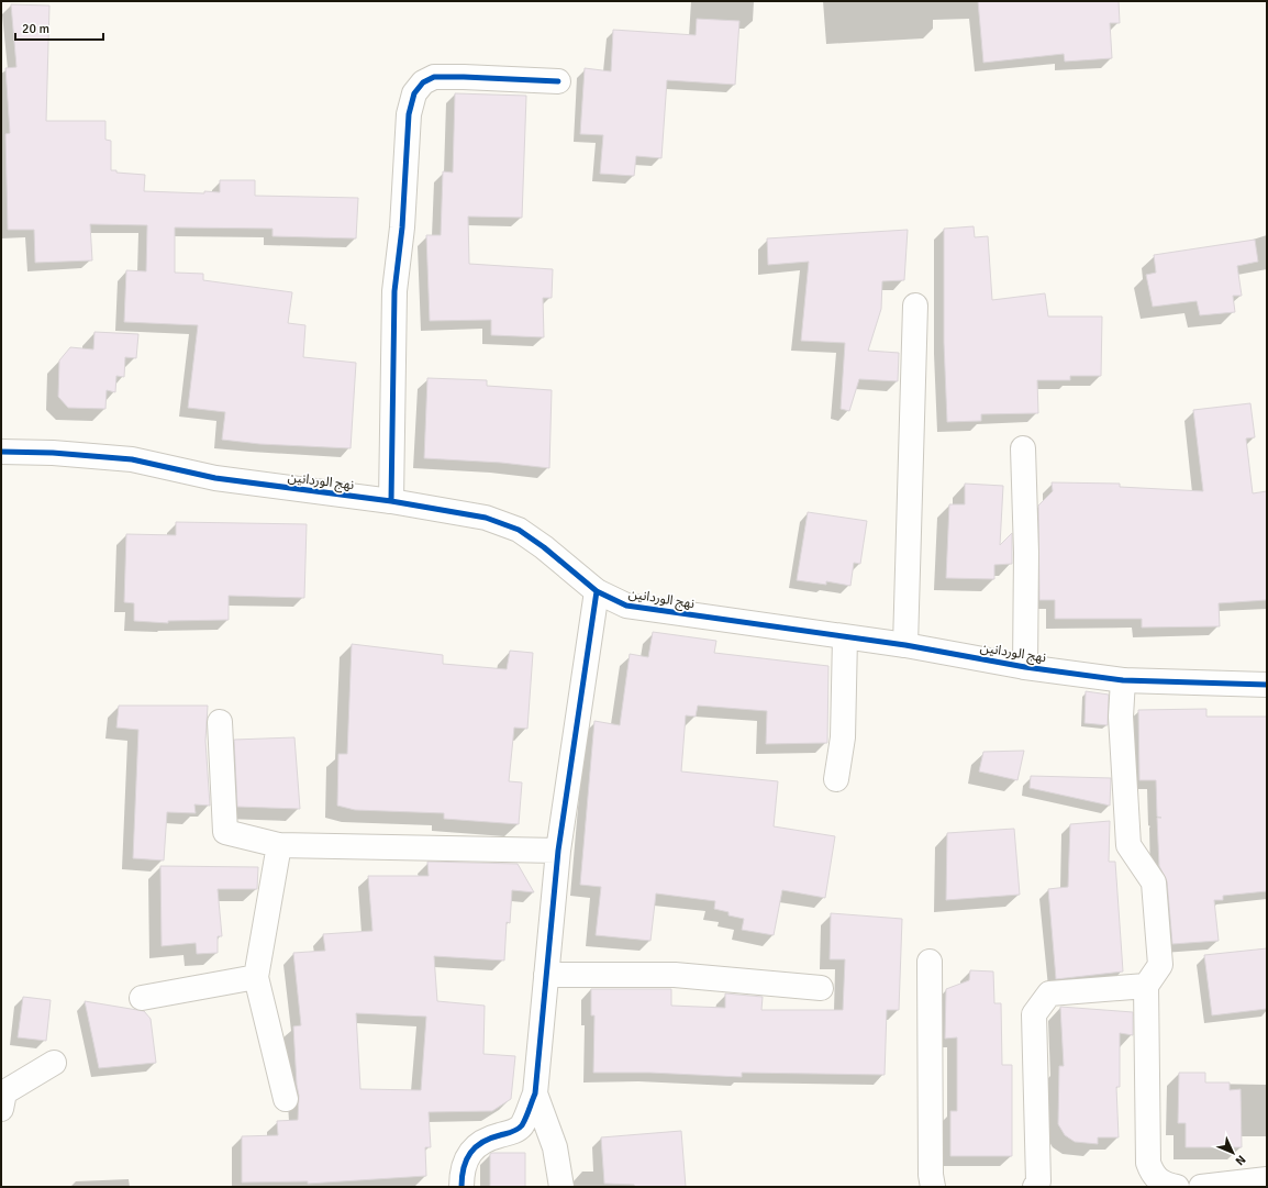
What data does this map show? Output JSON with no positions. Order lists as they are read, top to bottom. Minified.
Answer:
{"streets":{"street":["نهج الوردانين"]},"scale_bar":"20 m","north":"bottom right"}
